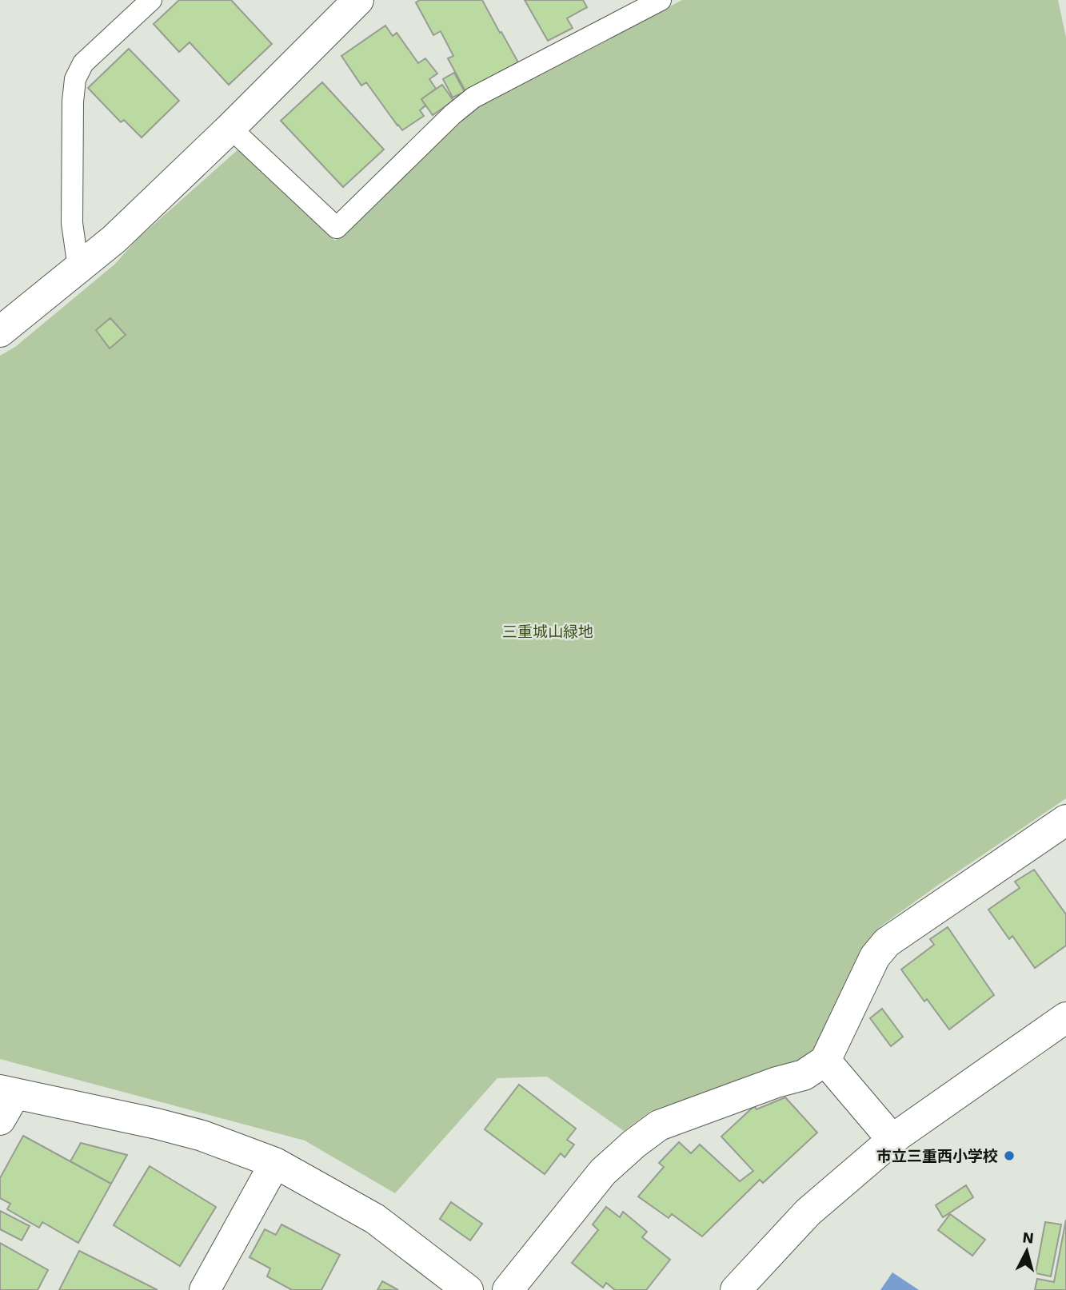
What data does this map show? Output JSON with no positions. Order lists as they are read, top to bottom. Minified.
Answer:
{"parks":["三重城山緑地"],"places":["市立三重西小学校"],"north":"top"}
